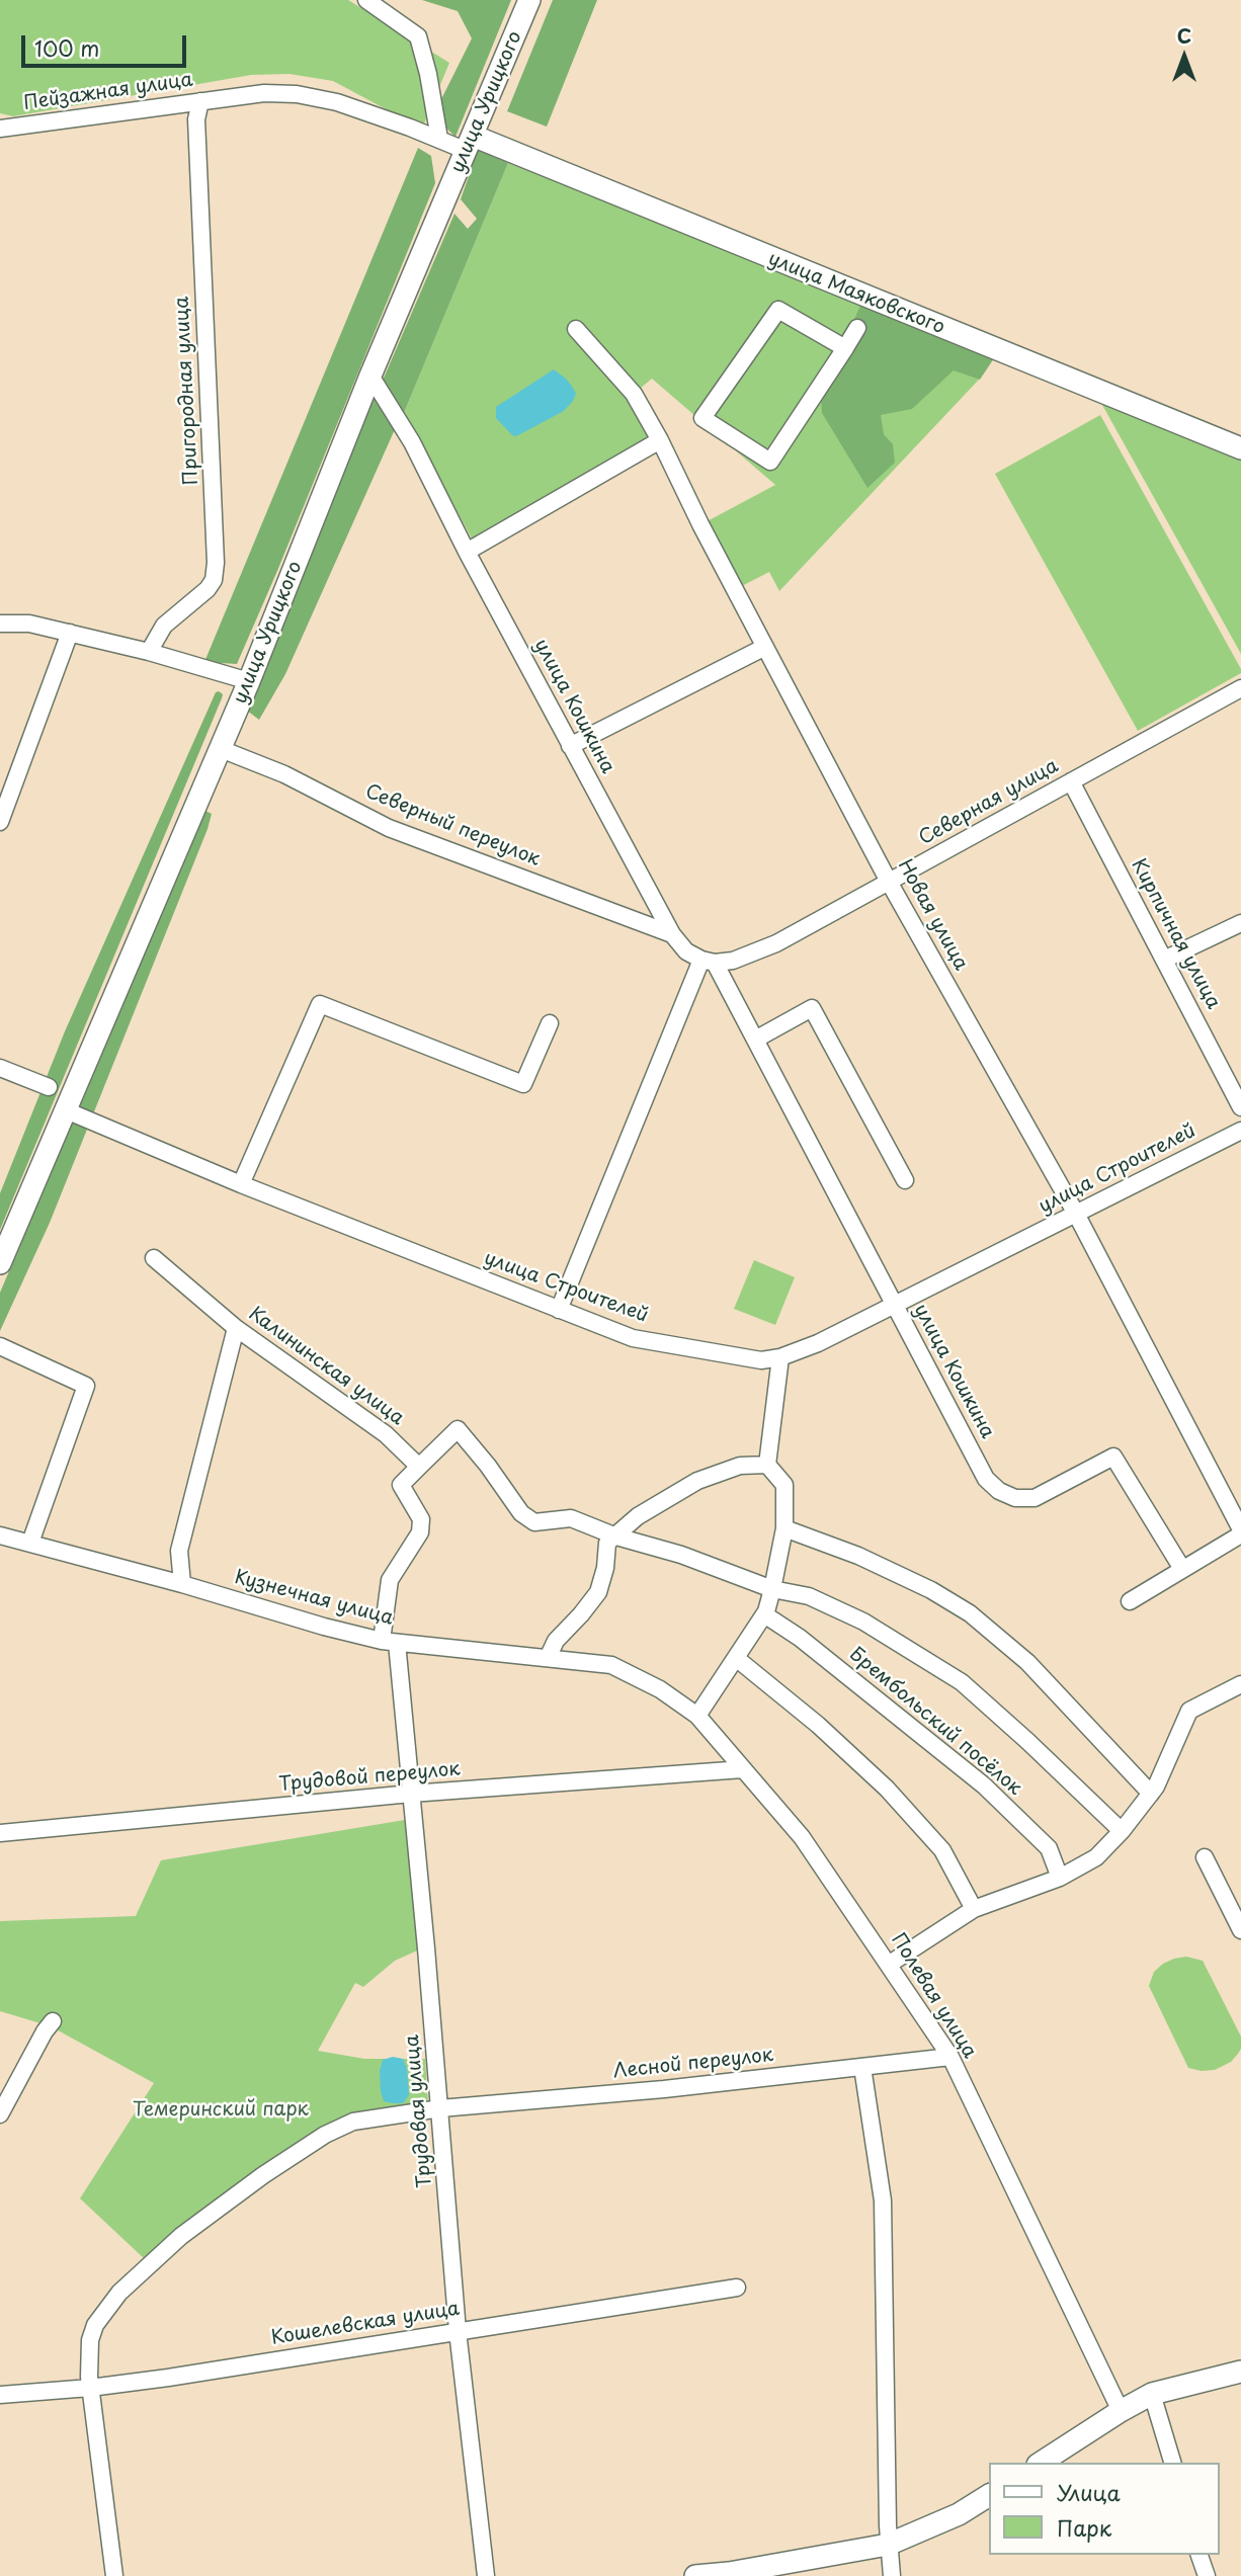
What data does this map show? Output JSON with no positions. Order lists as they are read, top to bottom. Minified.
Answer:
{"streets":{"main road":["улица Урицкого","улица Маяковского"],"street":["Пейзажная улица","Пригородная улица","улица Кошкина","Северная улица","Северный переулок","Новая улица","Кирпичная улица","улица Строителей","Калининская улица","Кузнечная улица","Брембольский посёлок","Трудовой переулок","Полевая улица","Лесной переулок","Трудовая улица","Кошелевская улица"]},"crossings":[["Пейзажная улица","улица Урицкого"],["Пейзажная улица","улица Маяковского"],["Пейзажная улица","Пригородная улица"],["улица Урицкого","улица Маяковского"],["улица Урицкого","улица Кошкина"],["улица Урицкого","Северный переулок"],["улица Урицкого","улица Строителей"],["улица Кошкина","Северная улица"],["улица Кошкина","Северный переулок"],["улица Кошкина","улица Строителей"],["Северная улица","Новая улица"],["Северная улица","Кирпичная улица"],["Новая улица","улица Строителей"],["Кузнечная улица","Полевая улица"],["Кузнечная улица","Трудовая улица"],["Трудовой переулок","Полевая улица"],["Трудовой переулок","Трудовая улица"],["Полевая улица","Лесной переулок"],["Лесной переулок","Трудовая улица"],["Лесной переулок","Кошелевская улица"],["Трудовая улица","Кошелевская улица"]],"parks":["Темеринский парк"],"legend":["Улица","Парк"],"scale_bar":"100 m","north":"top"}
